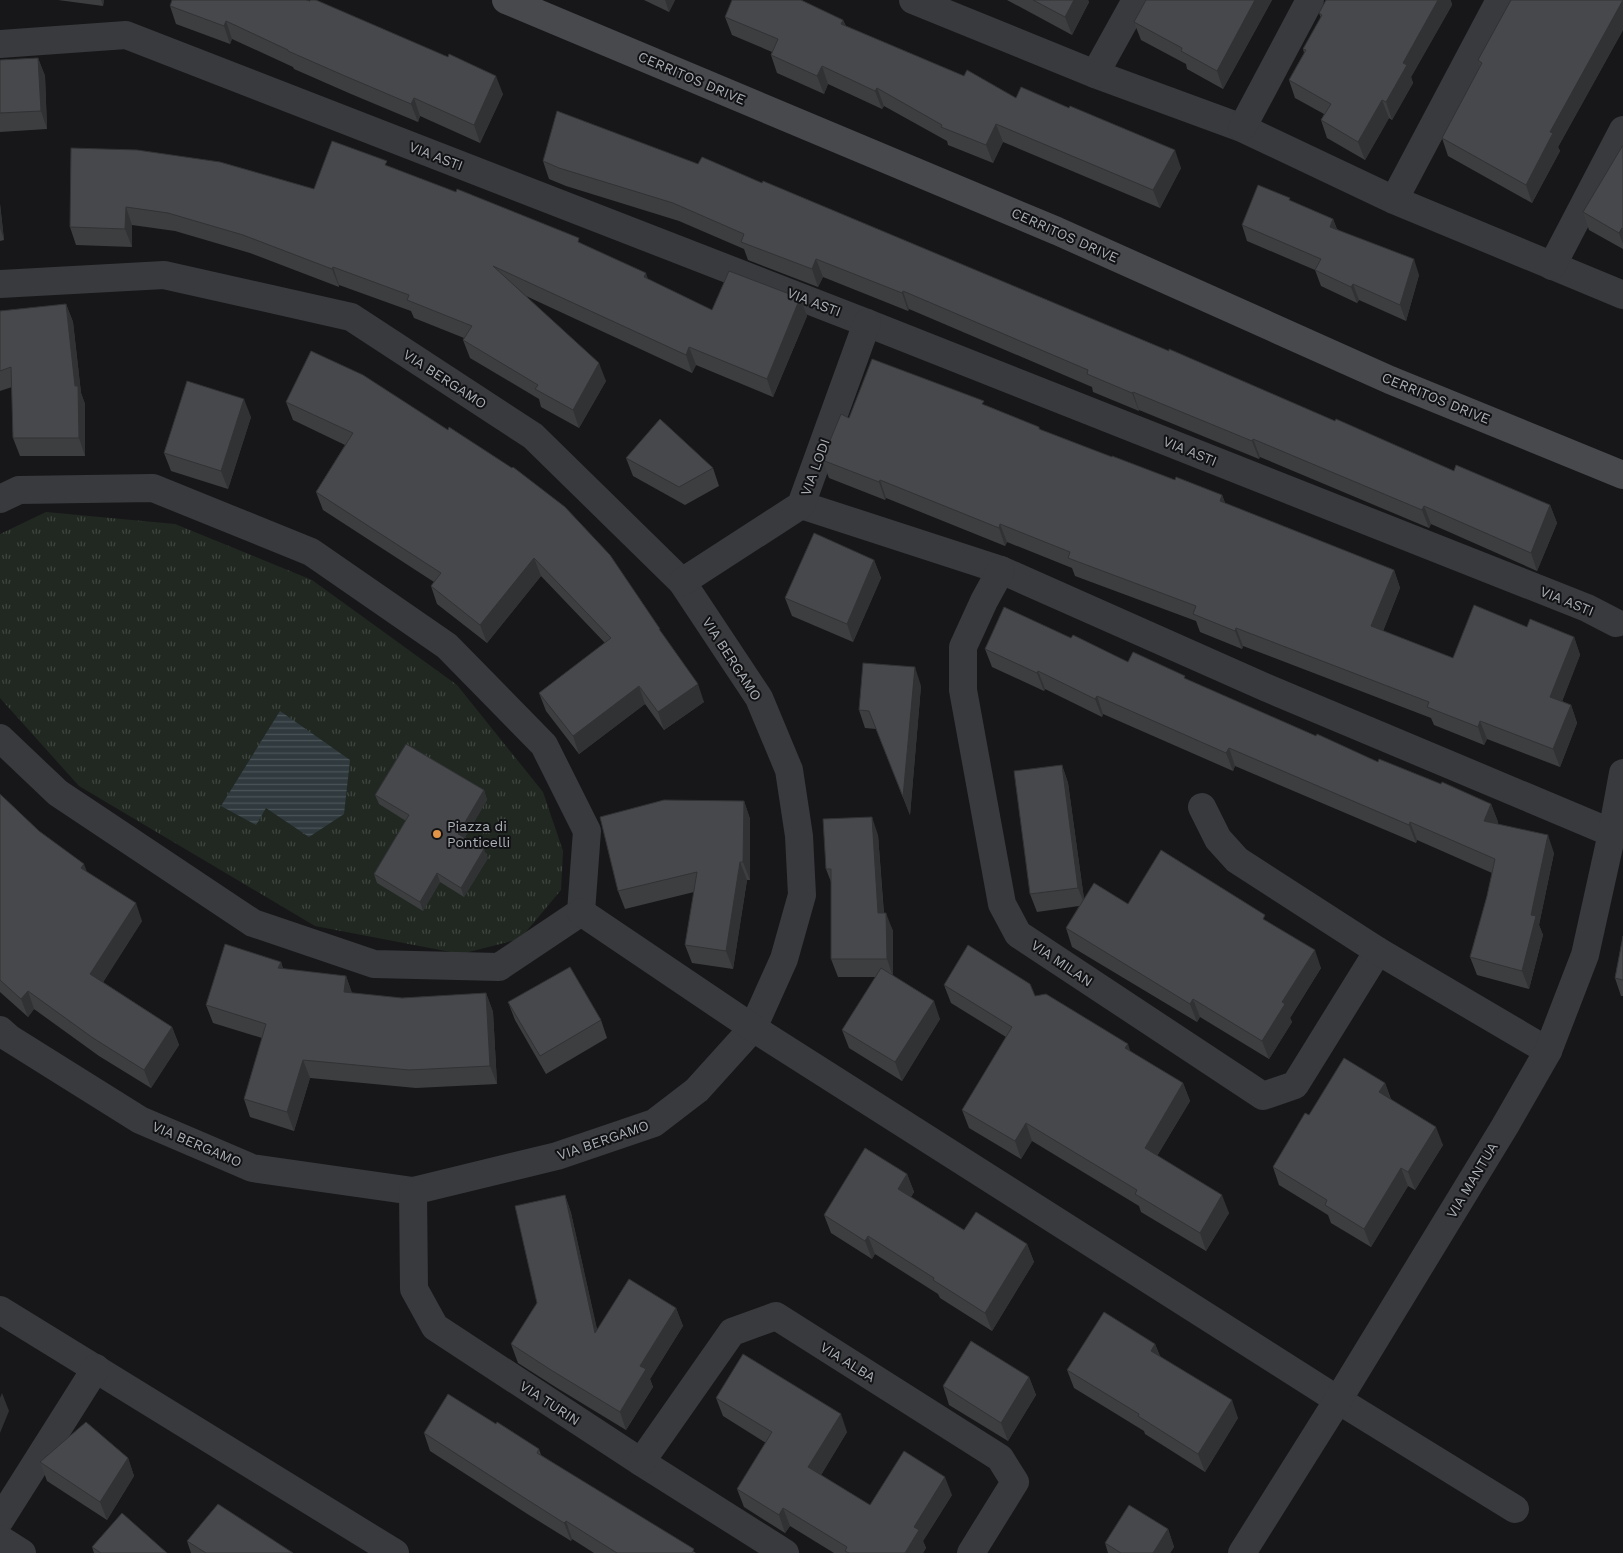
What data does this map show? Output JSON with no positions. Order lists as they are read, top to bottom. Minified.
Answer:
{"streets":{"street":["CERRITOS DRIVE","VIA ASTI","VIA BERGAMO","VIA LODI","VIA MILAN","VIA MANTUA","VIA ALBA","VIA TURIN"]},"crossings":[["VIA ASTI","VIA LODI"],["VIA BERGAMO","VIA LODI"],["VIA BERGAMO","VIA TURIN"],["VIA ALBA","VIA TURIN"]],"places":["Piazza di Ponticelli"]}
